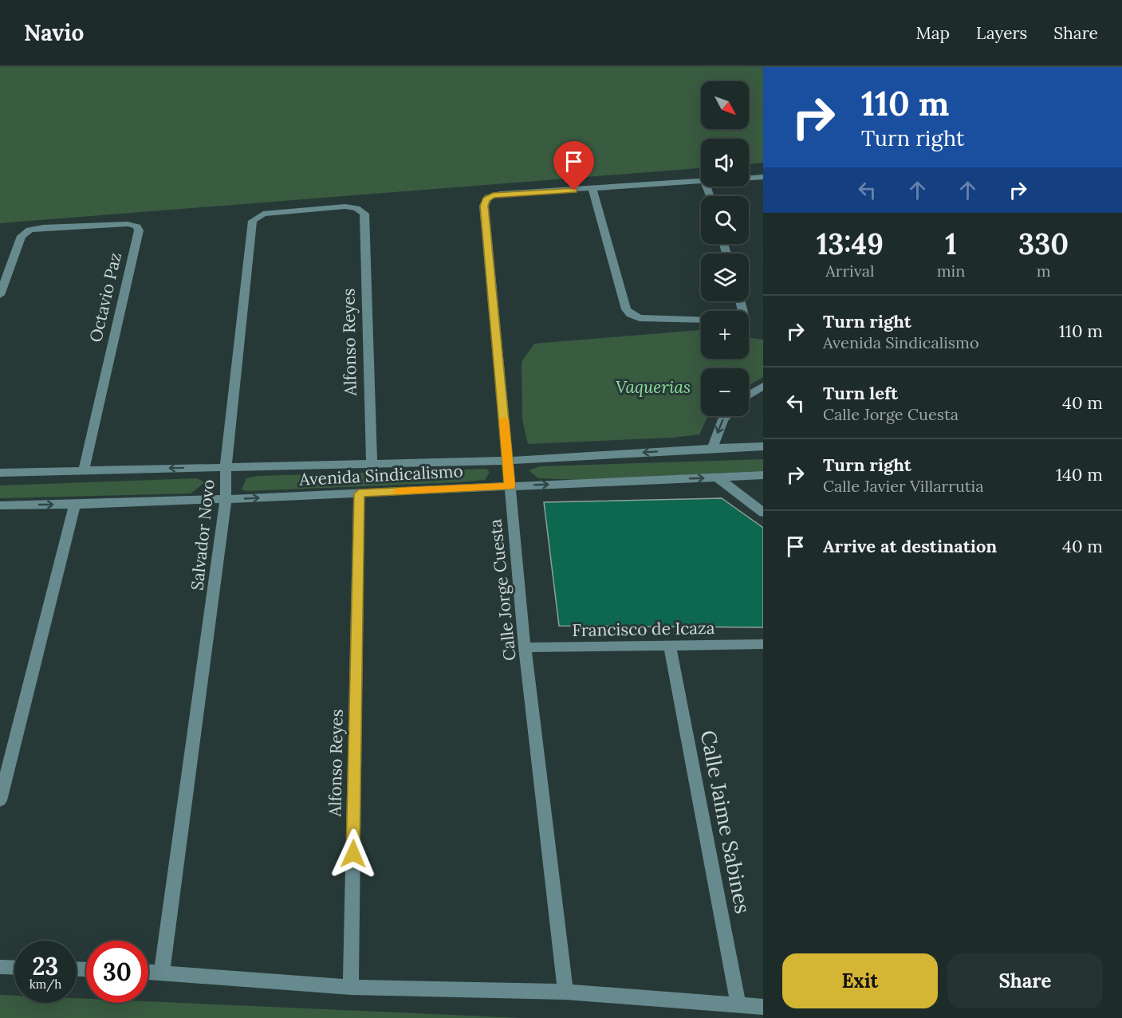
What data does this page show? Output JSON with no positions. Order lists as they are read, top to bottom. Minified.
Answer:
{"streets":{"street":["Octavio Paz","Alfonso Reyes","Avenida Sindicalismo","Salvador Novo","Calle Jorge Cuesta","Francisco de Icaza","Calle Jaime Sabines"]},"crossings":[["Octavio Paz","Avenida Sindicalismo"],["Alfonso Reyes","Avenida Sindicalismo"],["Alfonso Reyes","Salvador Novo"],["Avenida Sindicalismo","Salvador Novo"],["Avenida Sindicalismo","Calle Jorge Cuesta"],["Calle Jorge Cuesta","Francisco de Icaza"],["Francisco de Icaza","Calle Jaime Sabines"]],"parks":["Vaquerias"],"north":"bottom right","page":{"header":"Navio","nav":["Map","Layers","Share"],"turn":["110 m","Turn right"],"map_buttons":["+","−"],"eta":["13:49","Arrival","1","min","330","m"],"list":[{"name":"Turn right","note":"Avenida Sindicalismo","value":"110 m"},{"name":"Turn left","note":"Calle Jorge Cuesta","value":"40 m"},{"name":"Turn right","note":"Calle Javier Villarrutia","value":"140 m"},{"name":"Arrive at destination","value":"40 m"}],"speed":"23 km/h","limit":"30","buttons":["Exit","Share"]}}
